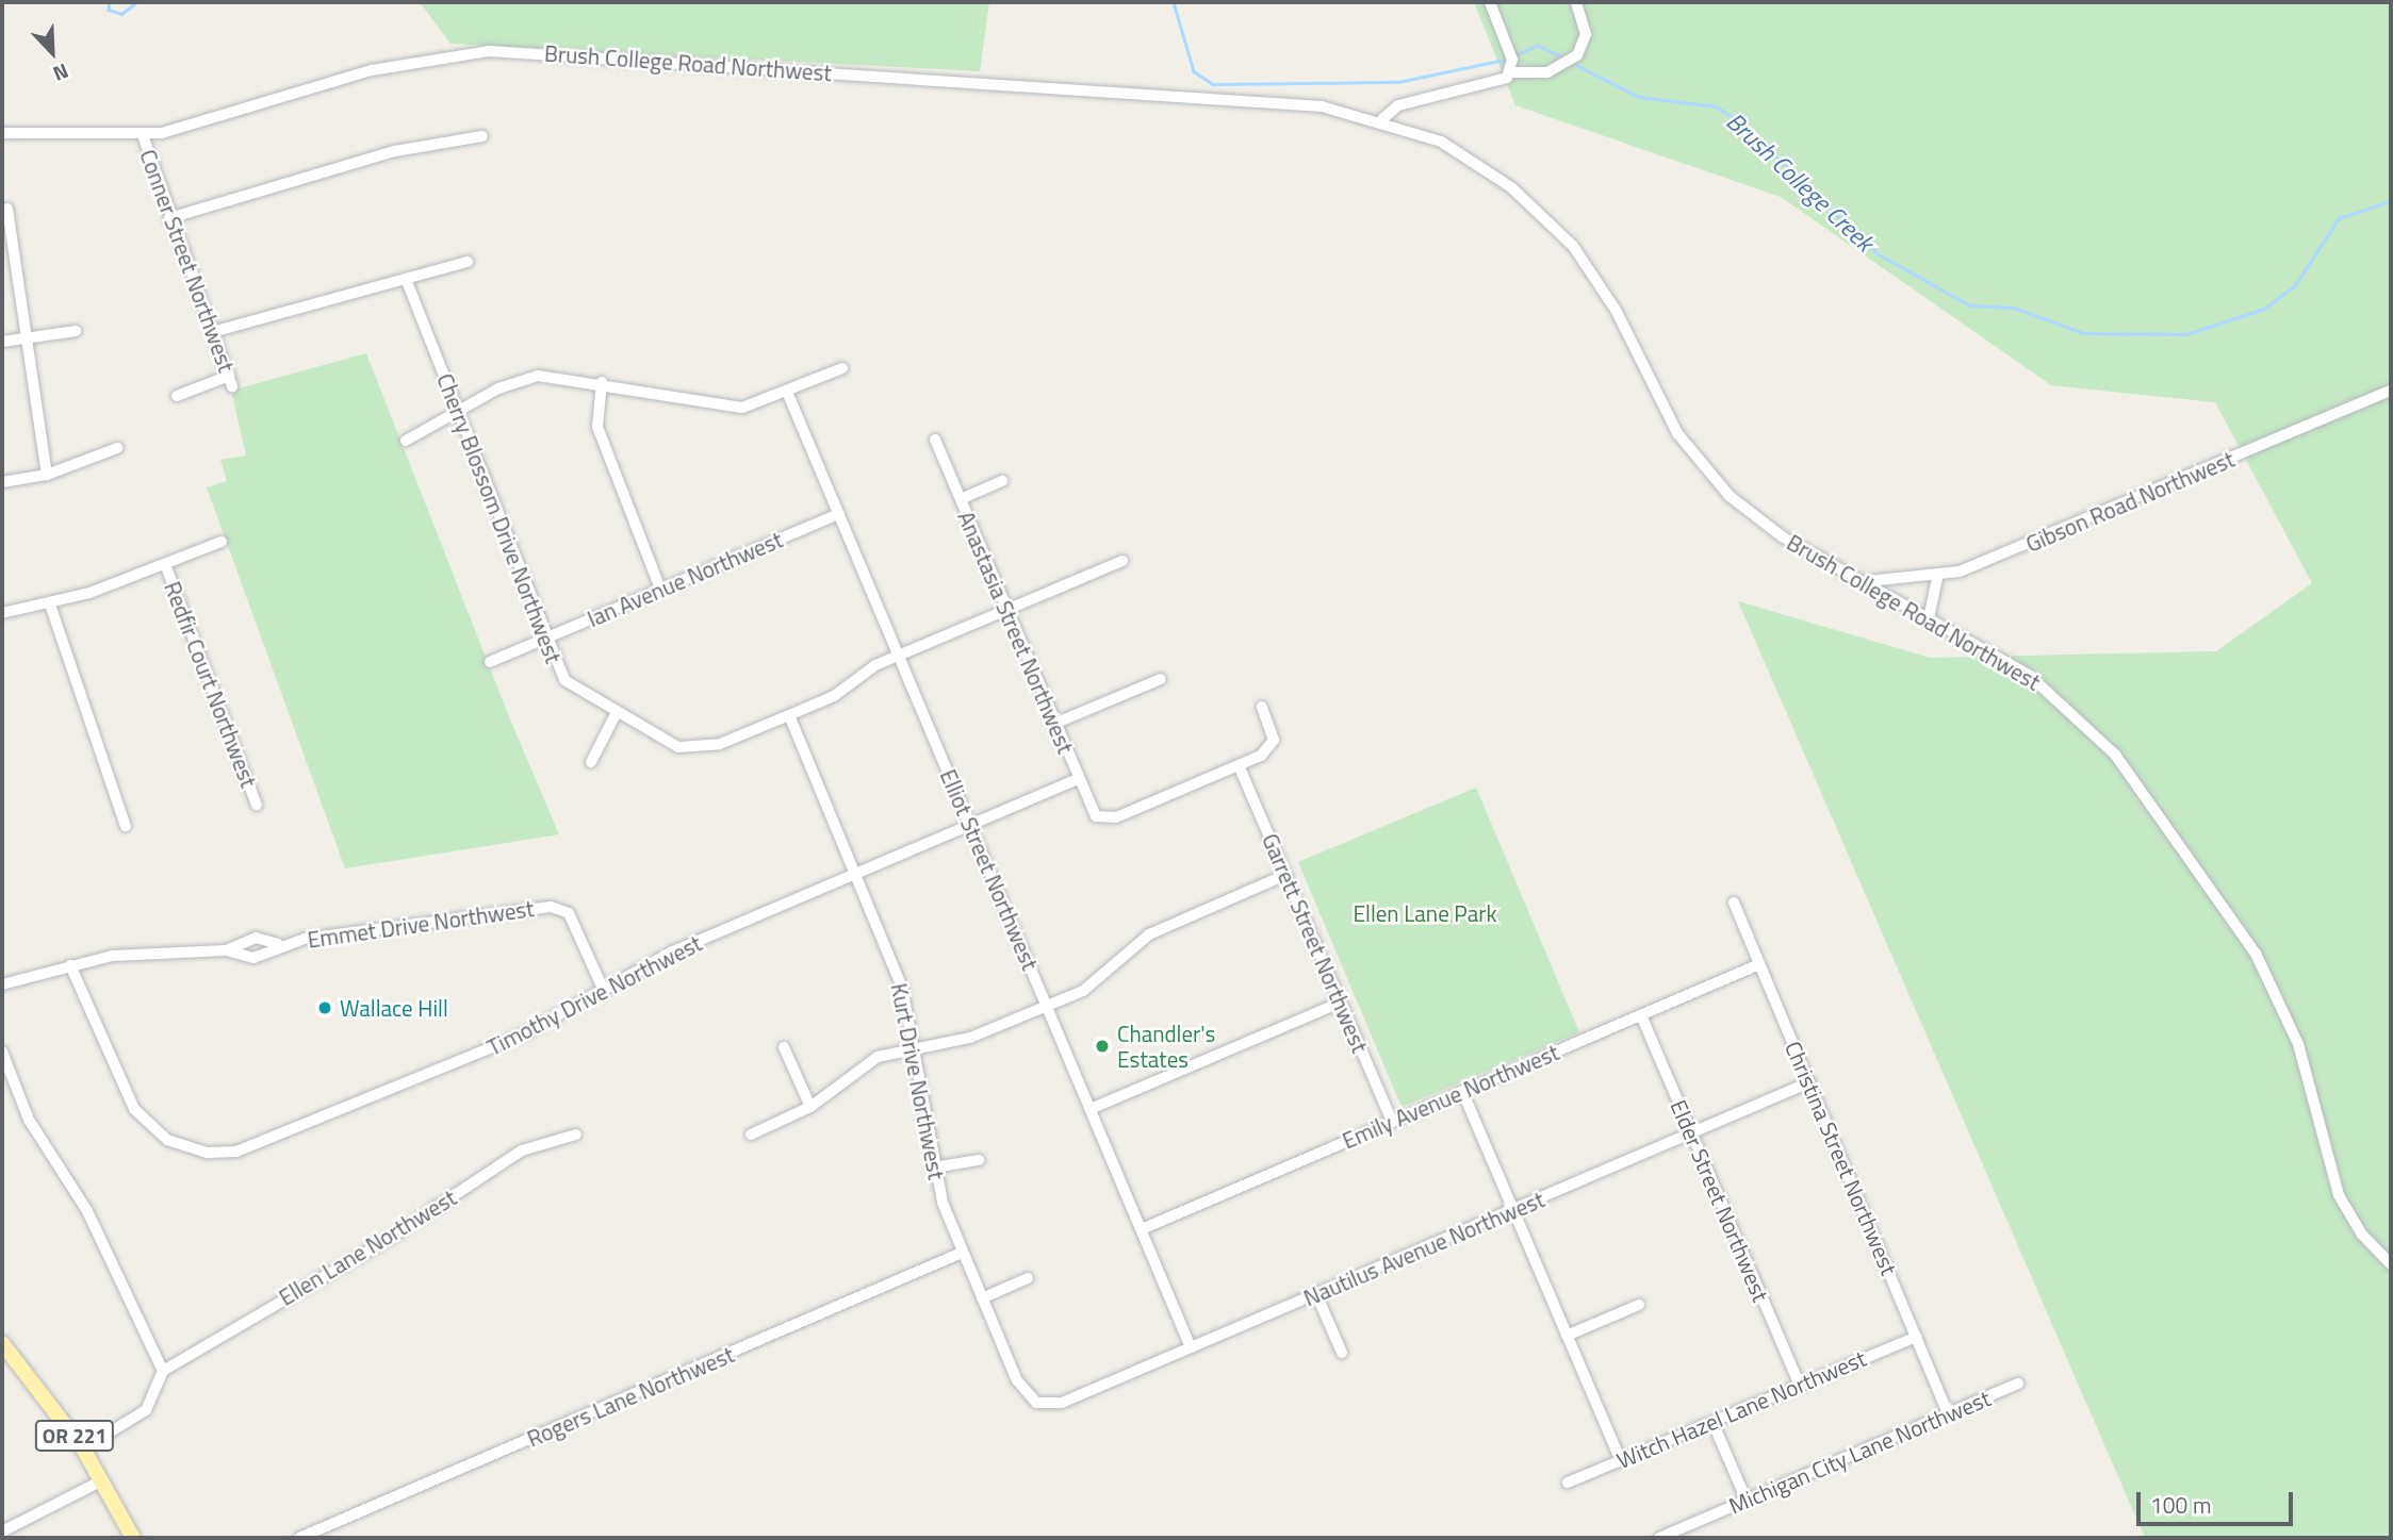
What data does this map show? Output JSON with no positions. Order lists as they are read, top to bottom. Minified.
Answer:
{"streets":{"main road":["OR 221"],"street":["Brush College Road Northwest","Conner Street Northwest","Gibson Road Northwest","Cherry Blossom Drive Northwest","Ian Avenue Northwest","Anastasia Street Northwest","Redfir Court Northwest","Elliot Street Northwest","Emmet Drive Northwest","Garrett Street Northwest","Timothy Drive Northwest","Kurt Drive Northwest","Emily Avenue Northwest","Christina Street Northwest","Elder Street Northwest","Ellen Lane Northwest","Nautilus Avenue Northwest","Rogers Lane Northwest","Witch Hazel Lane Northwest","Michigan City Lane Northwest"]},"crossings":[["Brush College Road Northwest","Conner Street Northwest"],["Brush College Road Northwest","Gibson Road Northwest"],["Cherry Blossom Drive Northwest","Ian Avenue Northwest"],["Cherry Blossom Drive Northwest","Anastasia Street Northwest"],["Cherry Blossom Drive Northwest","Elliot Street Northwest"],["Cherry Blossom Drive Northwest","Kurt Drive Northwest"],["Ian Avenue Northwest","Elliot Street Northwest"],["Anastasia Street Northwest","Garrett Street Northwest"],["Anastasia Street Northwest","Timothy Drive Northwest"],["Elliot Street Northwest","Timothy Drive Northwest"],["Elliot Street Northwest","Emily Avenue Northwest"],["Elliot Street Northwest","Nautilus Avenue Northwest"],["Emmet Drive Northwest","Timothy Drive Northwest"],["Garrett Street Northwest","Emily Avenue Northwest"],["Timothy Drive Northwest","Kurt Drive Northwest"],["Kurt Drive Northwest","Nautilus Avenue Northwest"],["Kurt Drive Northwest","Rogers Lane Northwest"],["Emily Avenue Northwest","Christina Street Northwest"],["Emily Avenue Northwest","Elder Street Northwest"],["Christina Street Northwest","Nautilus Avenue Northwest"],["Christina Street Northwest","Witch Hazel Lane Northwest"],["Christina Street Northwest","Michigan City Lane Northwest"],["Elder Street Northwest","Nautilus Avenue Northwest"],["Elder Street Northwest","Witch Hazel Lane Northwest"]],"water":["Brush College Creek"],"parks":["Ellen Lane Park"],"places":["Wallace Hill","Chandler's Estates"],"scale_bar":"100 m","north":"bottom right"}
